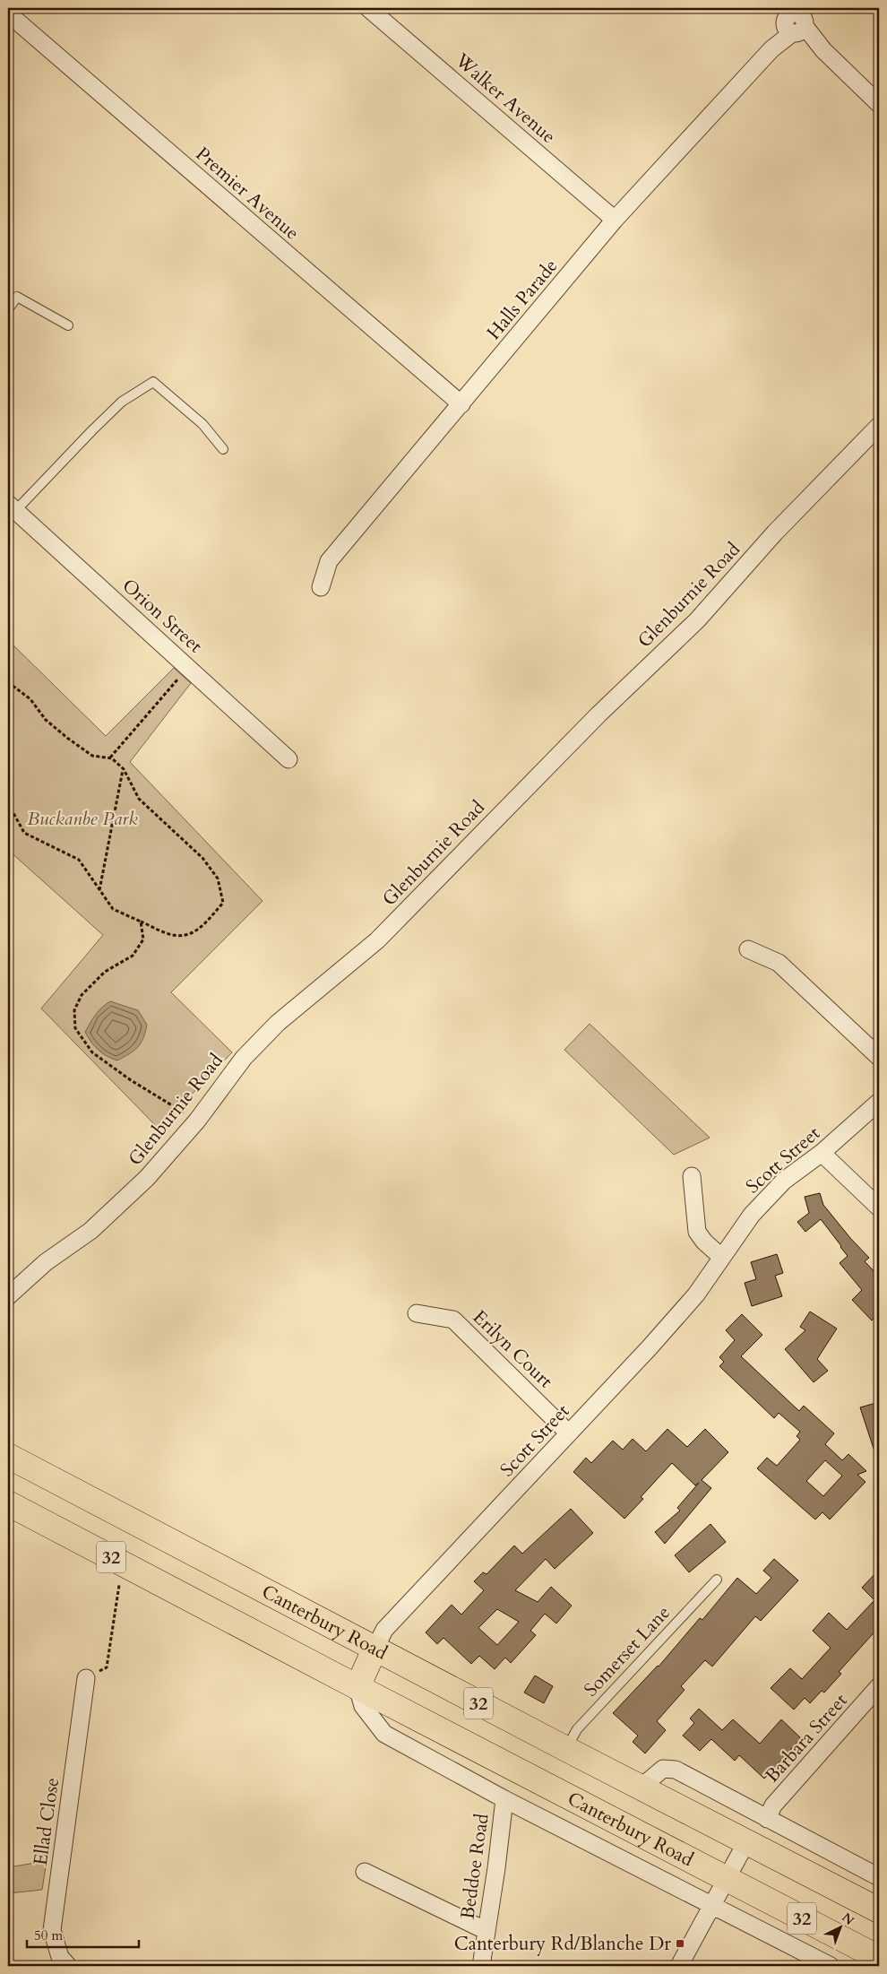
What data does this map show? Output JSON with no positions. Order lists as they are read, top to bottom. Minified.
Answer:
{"streets":{"main road":["32","Canterbury Road"],"street":["Walker Avenue","Premier Avenue","Halls Parade","Glenburnie Road","Orion Street","Scott Street","Erilyn Court","Barbara Street","Ellad Close","Beddoe Road"],"lane":["Somerset Lane"]},"crossings":[["Walker Avenue","Halls Parade"],["Premier Avenue","Halls Parade"],["Scott Street","Erilyn Court"],["Scott Street","Canterbury Road"],["Canterbury Road","Somerset Lane"],["Canterbury Road","Beddoe Road"]],"parks":["Buckanbe Park"],"places":{"transit":["Canterbury Rd/Blanche Dr"]},"scale_bar":"50 m","north":"top right"}
